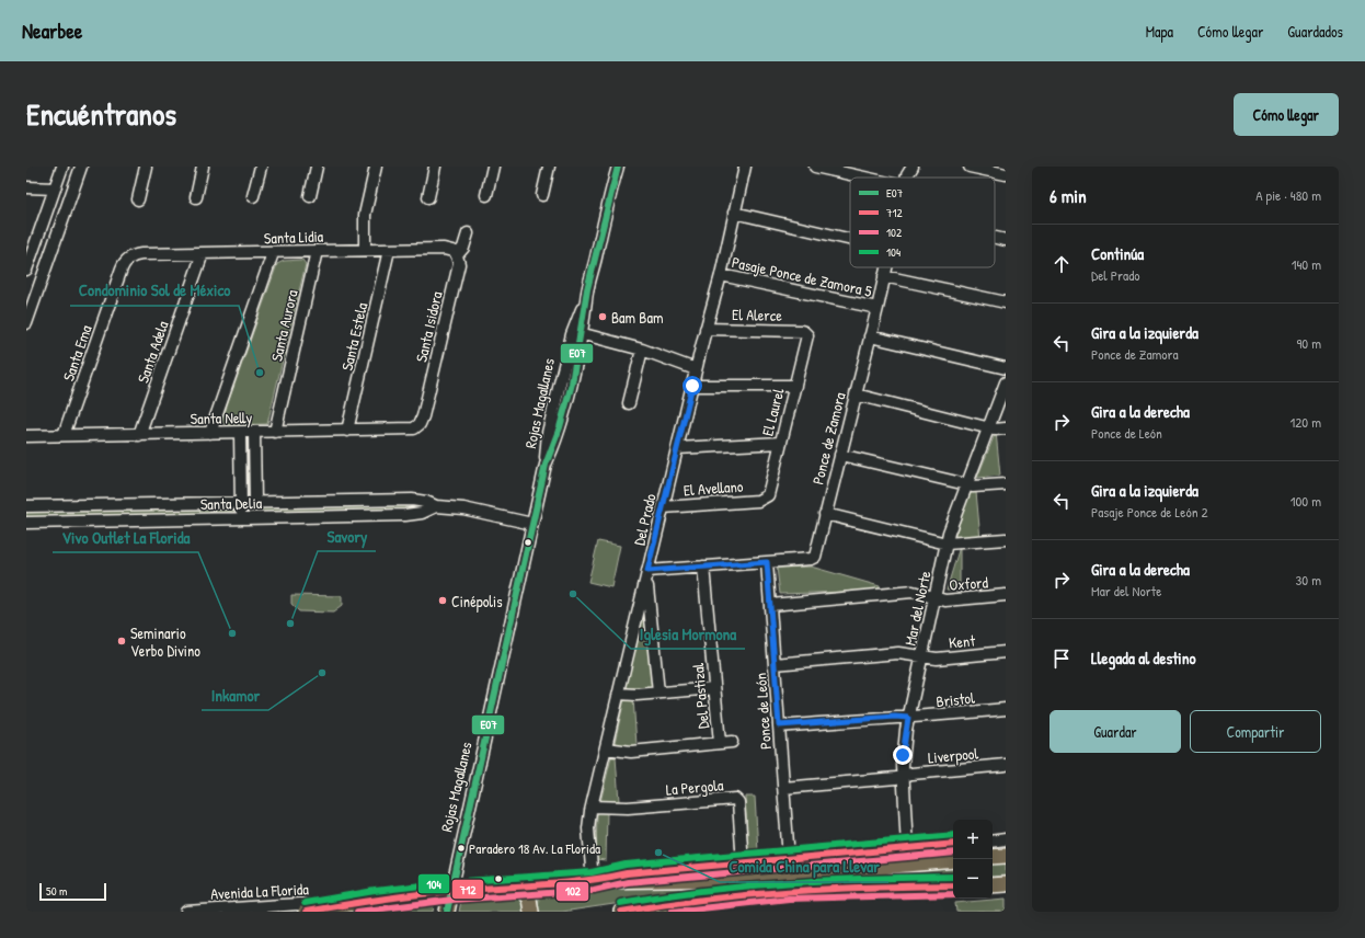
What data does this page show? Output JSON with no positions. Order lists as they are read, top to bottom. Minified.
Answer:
{"streets":{"main road":["Rojas Magallanes","Avenida La Florida"],"street":["Santa Lidia","Pasaje Ponce de Zamora 5","El Alerce","Santa Aurora","Santa Isidora","Santa Estela","Santa Adela","Santa Ema","El Laurel","Santa Nelly","Ponce de Zamora","El Avellano","Santa Delia","Del Prado","Oxford","Mar del Norte","Kent","Del Pastizal","Bristol","Ponce de León","Liverpool","La Pergola"]},"crossings":[["Santa Lidia","Santa Aurora"],["Santa Lidia","Santa Isidora"],["Santa Lidia","Santa Estela"],["Santa Lidia","Santa Adela"],["Santa Lidia","Santa Ema"],["Pasaje Ponce de Zamora 5","Ponce de Zamora"],["Pasaje Ponce de Zamora 5","Del Prado"],["El Alerce","El Laurel"],["El Alerce","Del Prado"],["Santa Aurora","Santa Nelly"],["Santa Isidora","Santa Nelly"],["Santa Estela","Santa Nelly"],["Santa Adela","Santa Nelly"],["Santa Ema","Santa Nelly"],["Rojas Magallanes","Santa Delia"],["Rojas Magallanes","Avenida La Florida"],["El Laurel","El Avellano"],["Ponce de Zamora","Del Prado"],["Ponce de Zamora","Del Pastizal"],["Ponce de Zamora","Ponce de León"],["El Avellano","Del Prado"],["Del Prado","La Pergola"],["Del Prado","Avenida La Florida"],["Oxford","Mar del Norte"],["Oxford","Ponce de León"],["Mar del Norte","Kent"],["Mar del Norte","Bristol"],["Mar del Norte","Liverpool"],["Mar del Norte","Avenida La Florida"],["Kent","Ponce de León"],["Bristol","Ponce de León"],["Ponce de León","Liverpool"],["Ponce de León","Avenida La Florida"],["La Pergola","Avenida La Florida"]],"places":["Bam Bam","Condominio Sol de México","Iglesia Mormona","Cinépolis","Savory","Vivo Outlet La Florida","Seminario Verbo Divino","Inkamor","Paradero 18 Av. La Florida","Comida China para Llevar"],"lines":["transit line E07","transit line 104","transit line 712","transit line 102"],"legend":["E07","712","102","104"],"scale_bar":"50 m","page":{"header":"Nearbee","nav":["Mapa","Cómo llegar","Guardados"],"title":"Encuéntranos","buttons":["Cómo llegar",["Guardar","Compartir"]],"heading":["6 min","A pie · 480 m"],"list":[["Continúa","Del Prado","140 m"],["Gira a la izquierda","Ponce de Zamora","90 m"],["Gira a la derecha","Ponce de León","120 m"],["Gira a la izquierda","Pasaje Ponce de León 2","100 m"],["Gira a la derecha","Mar del Norte","30 m"],"Llegada al destino"],"map_buttons":["+","−"],"scale":"50 m"}}
